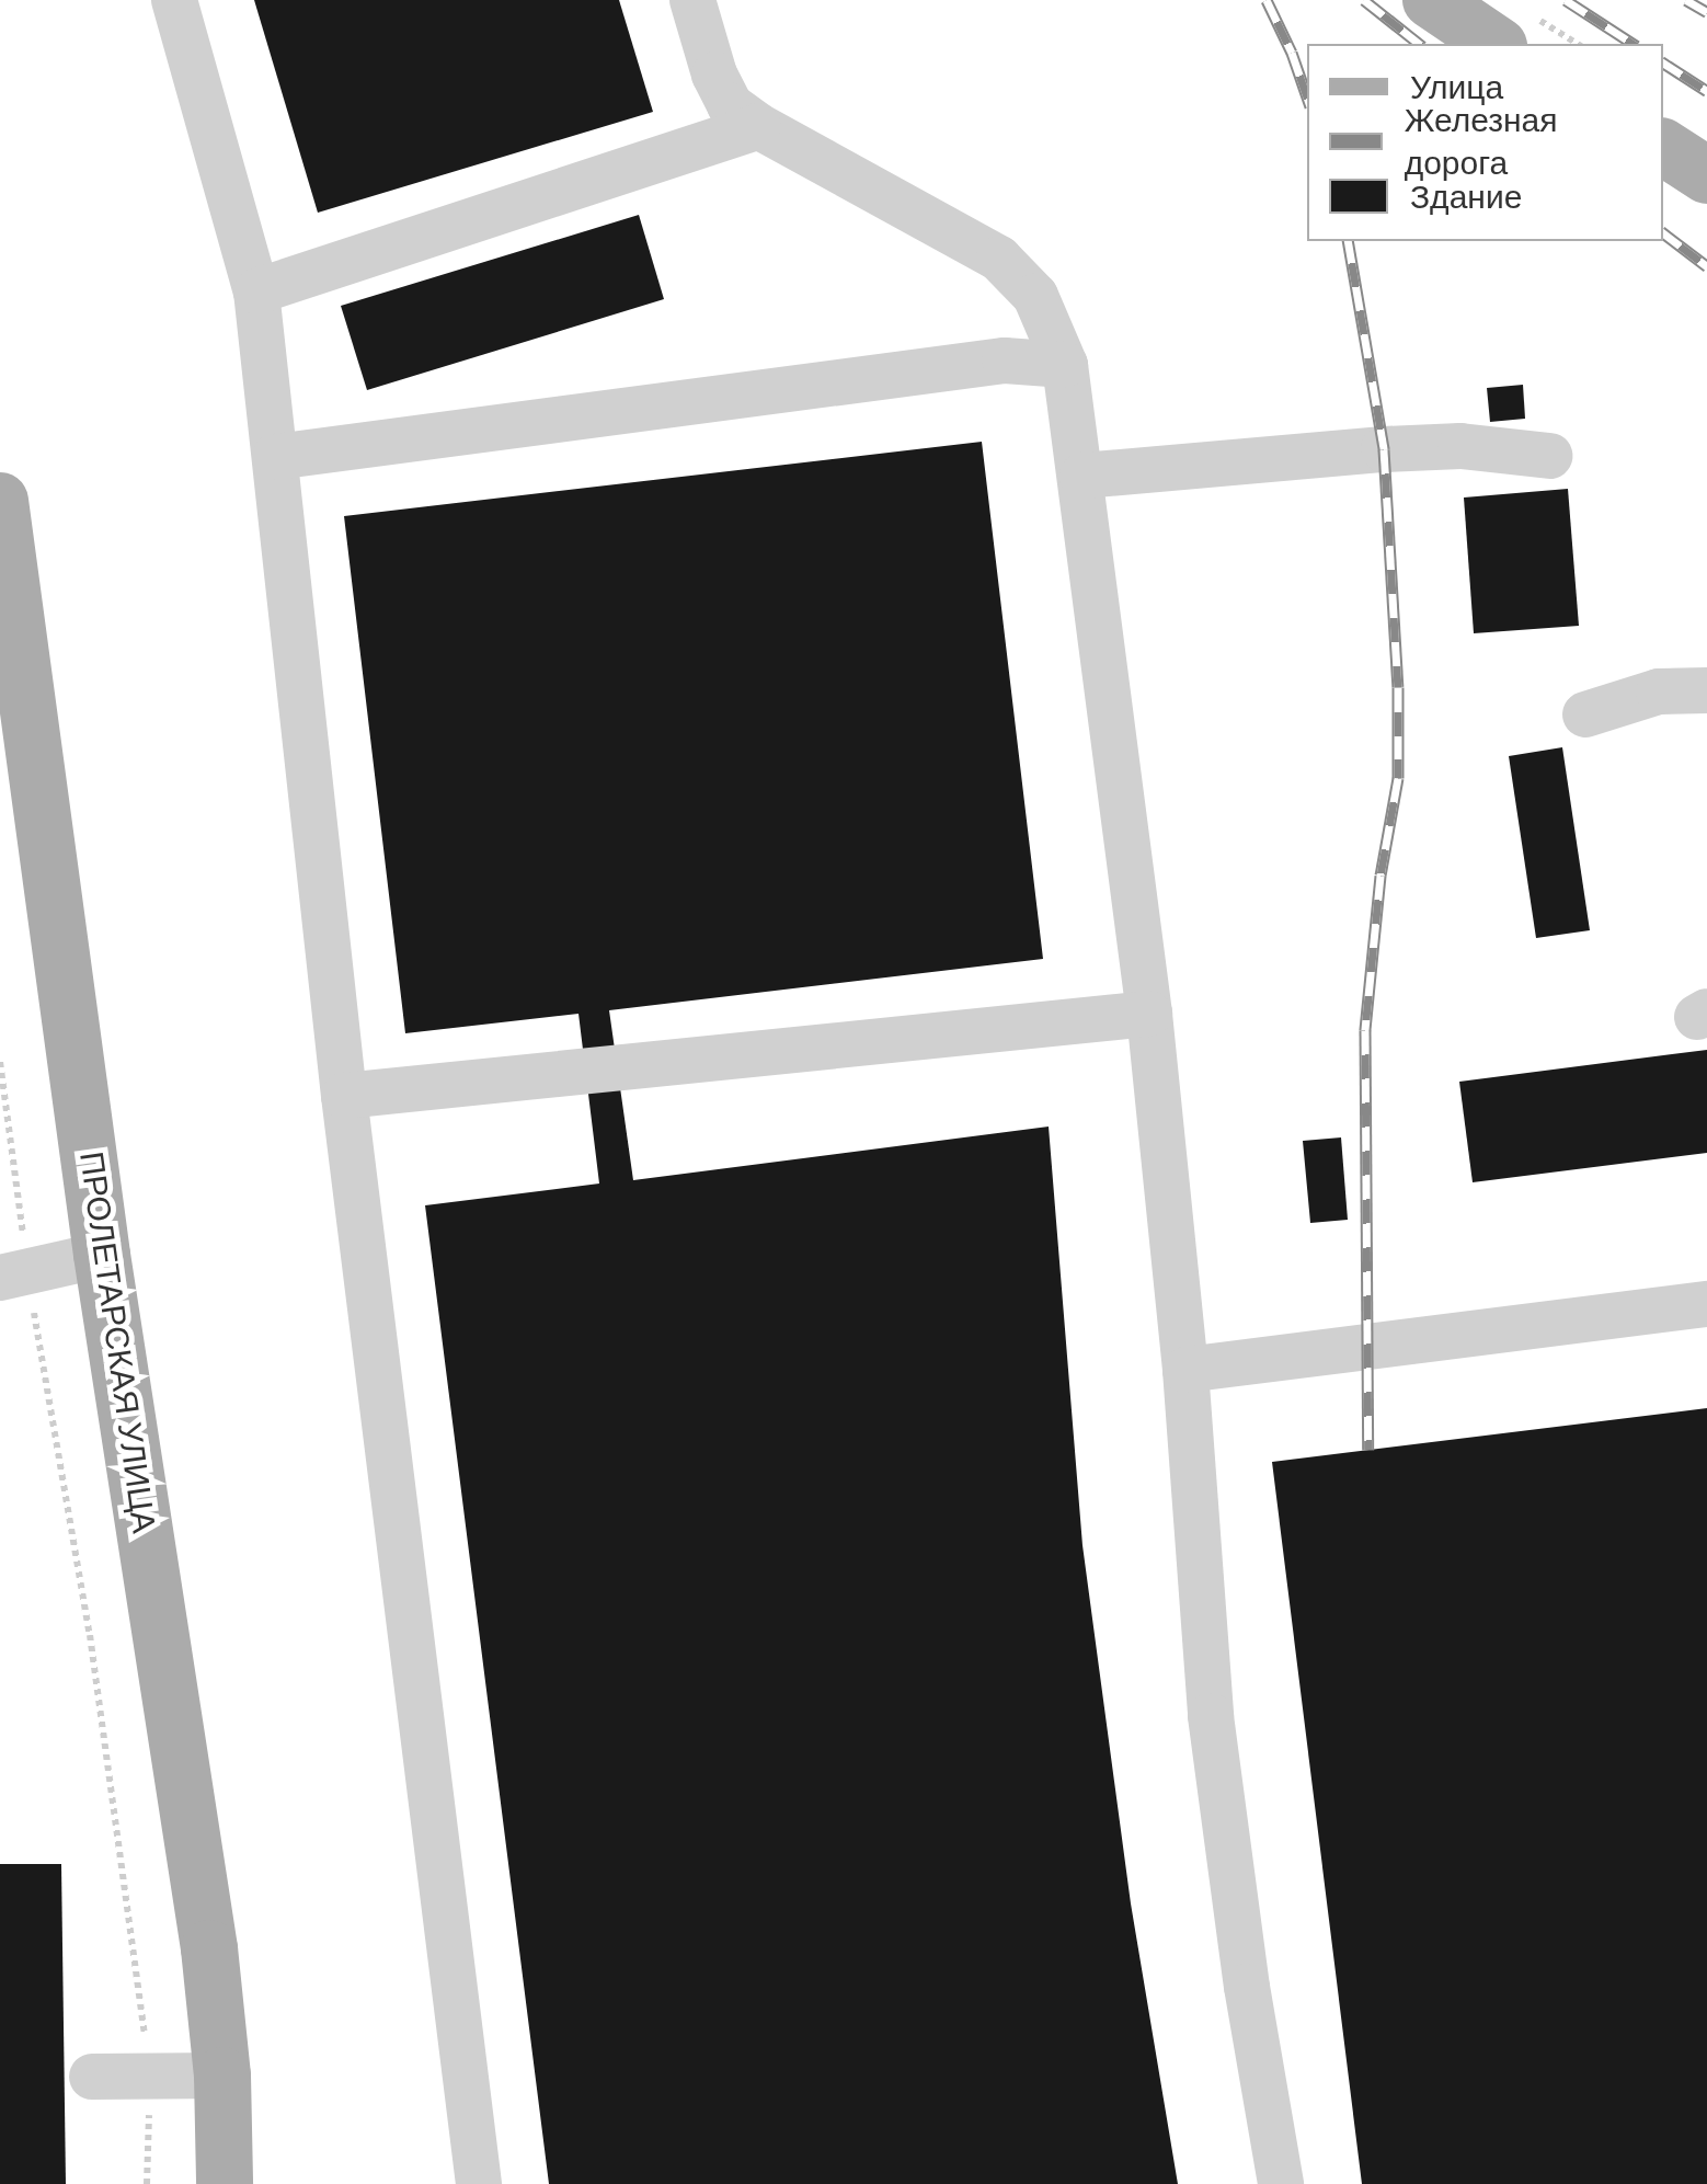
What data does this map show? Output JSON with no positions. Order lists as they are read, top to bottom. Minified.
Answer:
{"streets":{"main road":["ПРОЛЕТАРСКАЯ УЛИЦА"]},"legend":["Улица","Железная дорога","Здание"]}
